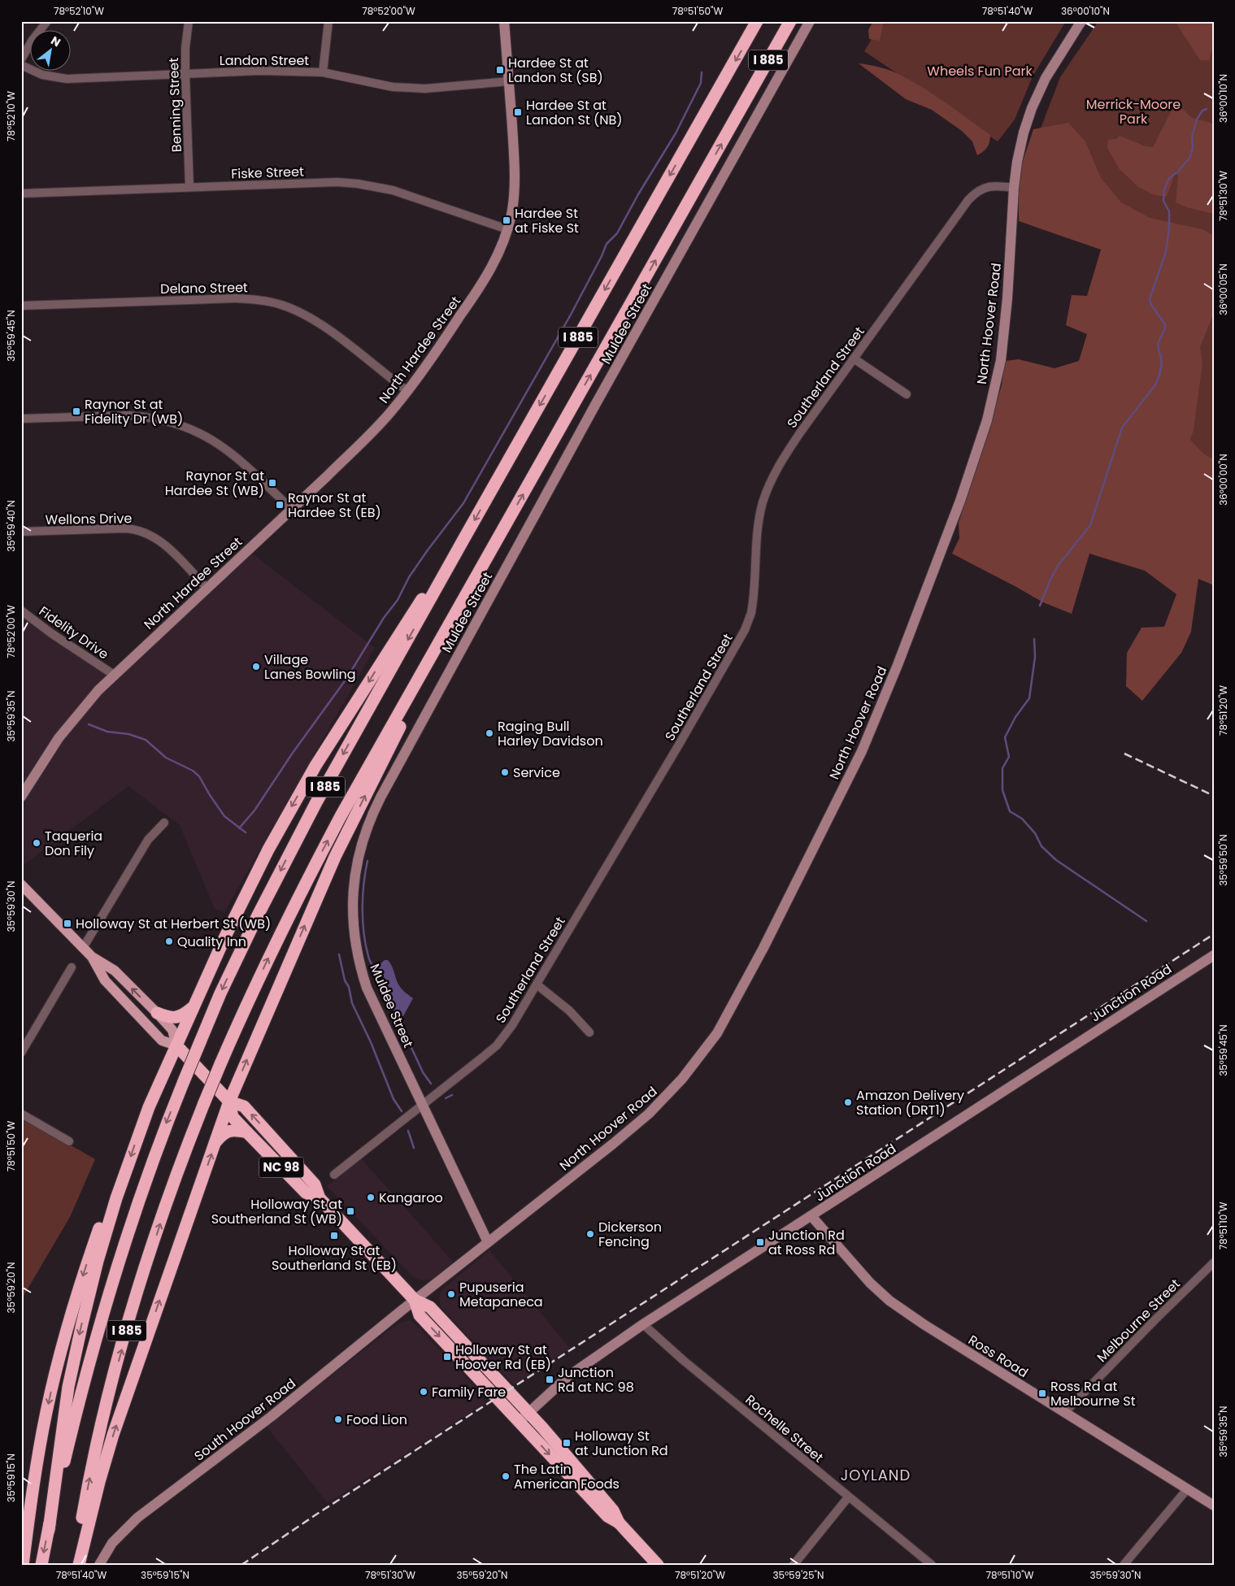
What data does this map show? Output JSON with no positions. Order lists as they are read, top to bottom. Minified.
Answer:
{"streets":{"highway":["I 885","NC 98"],"street":["Landon Street","Benning Street","Fiske Street","Delano Street","Muldee Street","North Hoover Road","North Hardee Street","Southerland Street","Wellons Drive","Fidelity Drive","Junction Road","Melbourne Street","Ross Road","South Hoover Road","Rochelle Street"]},"crossings":[["Landon Street","Benning Street"],["Landon Street","North Hardee Street"],["Benning Street","Fiske Street"],["Fiske Street","North Hardee Street"],["Delano Street","North Hardee Street"],["Muldee Street","North Hoover Road"],["Muldee Street","Southerland Street"],["North Hoover Road","Southerland Street"],["North Hoover Road","NC 98"],["North Hoover Road","South Hoover Road"],["North Hardee Street","Wellons Drive"],["North Hardee Street","Fidelity Drive"],["Junction Road","NC 98"],["Junction Road","Ross Road"],["Junction Road","Rochelle Street"],["NC 98","South Hoover Road"],["Melbourne Street","Ross Road"]],"districts":["JOYLAND"],"parks":["Wheels Fun Park","Merrick-Moore Park"],"places":{"transit":["Hardee St at Landon St (SB)","Hardee St at Landon St (NB)","Hardee St at Fiske St","Raynor St at Fidelity Dr (WB)","Raynor St at Hardee St (WB)","Raynor St at Hardee St (EB)","Holloway St at Herbert St (WB)","Holloway St at Southerland St (WB)","Holloway St at Southerland St (EB)","Junction Rd at Ross Rd","Holloway St at Hoover Rd (EB)","Junction Rd at NC 98","Ross Rd at Melbourne St","Holloway St at Junction Rd"],"other":["Village Lanes Bowling","Raging Bull Harley Davidson","Service","Taqueria Don Fily","Quality Inn","Amazon Delivery Station (DRT1)","Kangaroo","Dickerson Fencing","Pupuseria Metapaneca","Family Fare","Food Lion","The Latin American Foods"]},"north":"top right","coordinates":["78°52'10\"W","78°52'00\"W","78°51'50\"W","78°51'40\"W","36°00'10\"N","78°51'30\"W","36°00'05\"N","35°59'45\"N","36°00'00\"N","35°59'40\"N","78°51'20\"W","35°59'35\"N","35°59'50\"N","35°59'30\"N","78°51'10\"W","35°59'20\"N","35°59'15\"N","35°59'25\"N"]}
